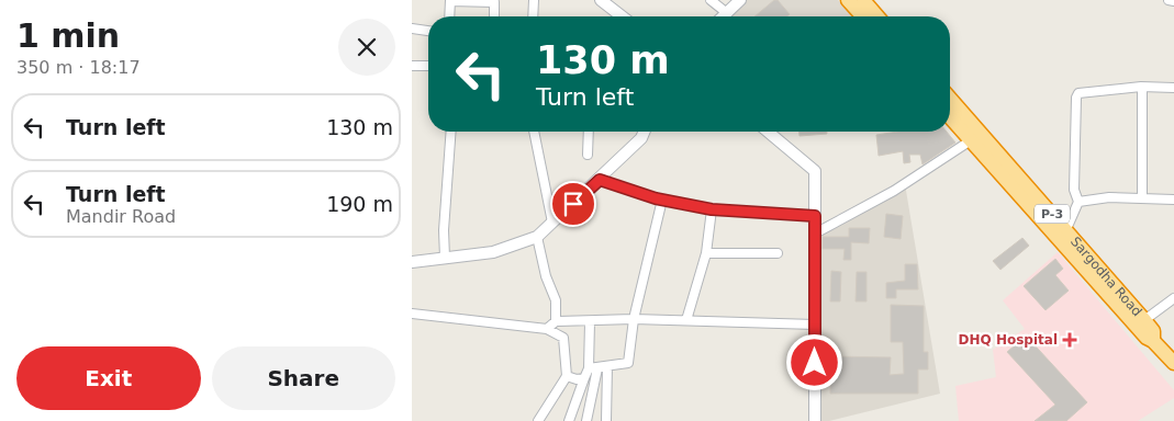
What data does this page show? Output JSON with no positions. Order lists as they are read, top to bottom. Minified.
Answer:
{"streets":{"highway":["P-3","Sargodha Road"]},"places":{"health":["DHQ Hospital"]},"page":{"heading":["1 min","350 m · 18:17"],"turn":["130 m","Turn left"],"list":[{"name":"Turn left","value":"130 m"},{"name":"Turn left","note":"Mandir Road","value":"190 m"}],"buttons":["Exit","Share"]}}
